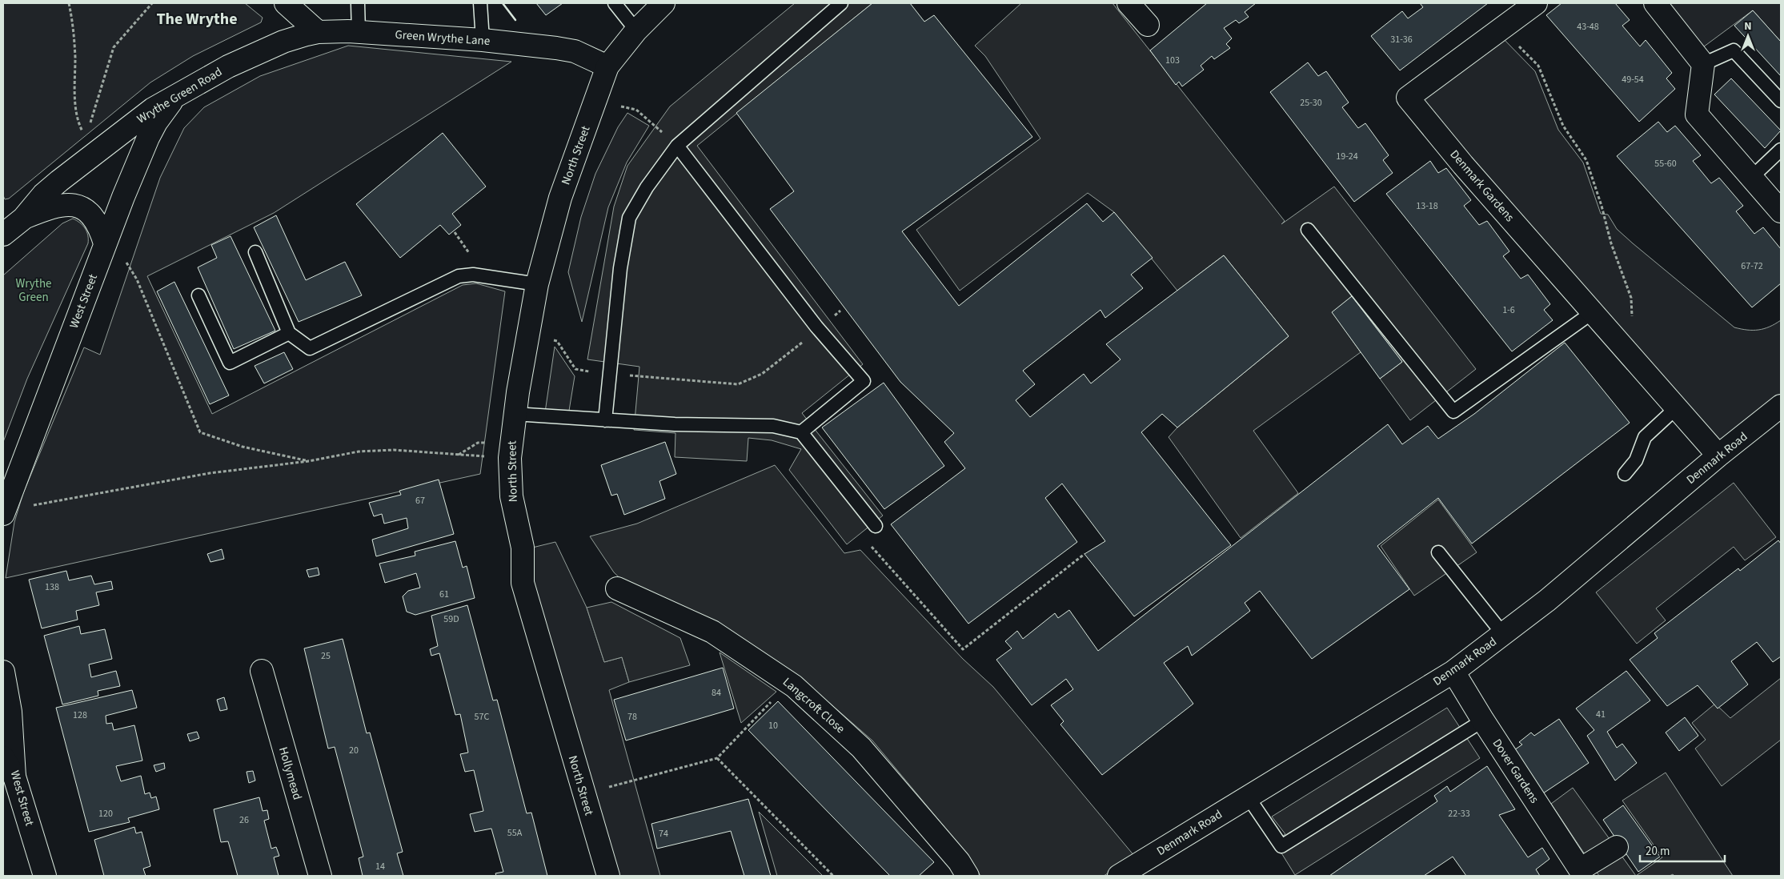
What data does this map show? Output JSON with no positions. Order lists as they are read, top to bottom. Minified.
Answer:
{"streets":{"street":["Green Wrythe Lane","Wrythe Green Road","North Street","Denmark Gardens","West Street","Denmark Road","Langcroft Close","Dover Gardens","Hollymead"]},"crossings":[["Green Wrythe Lane","Wrythe Green Road"],["Green Wrythe Lane","North Street"],["Wrythe Green Road","West Street"],["Denmark Gardens","Denmark Road"],["Denmark Road","Dover Gardens"]],"districts":["The Wrythe"],"parks":["Wrythe Green"],"house_numbers":["43-48","31-36","103","49-54","25-30","19-24","55-60","13-18","67-72","1-6","67","138","61","59D","25","84","41","128","57C","78","10","20","120","22-33","26","55A","74","14"],"scale_bar":"20 m","north":"top"}
